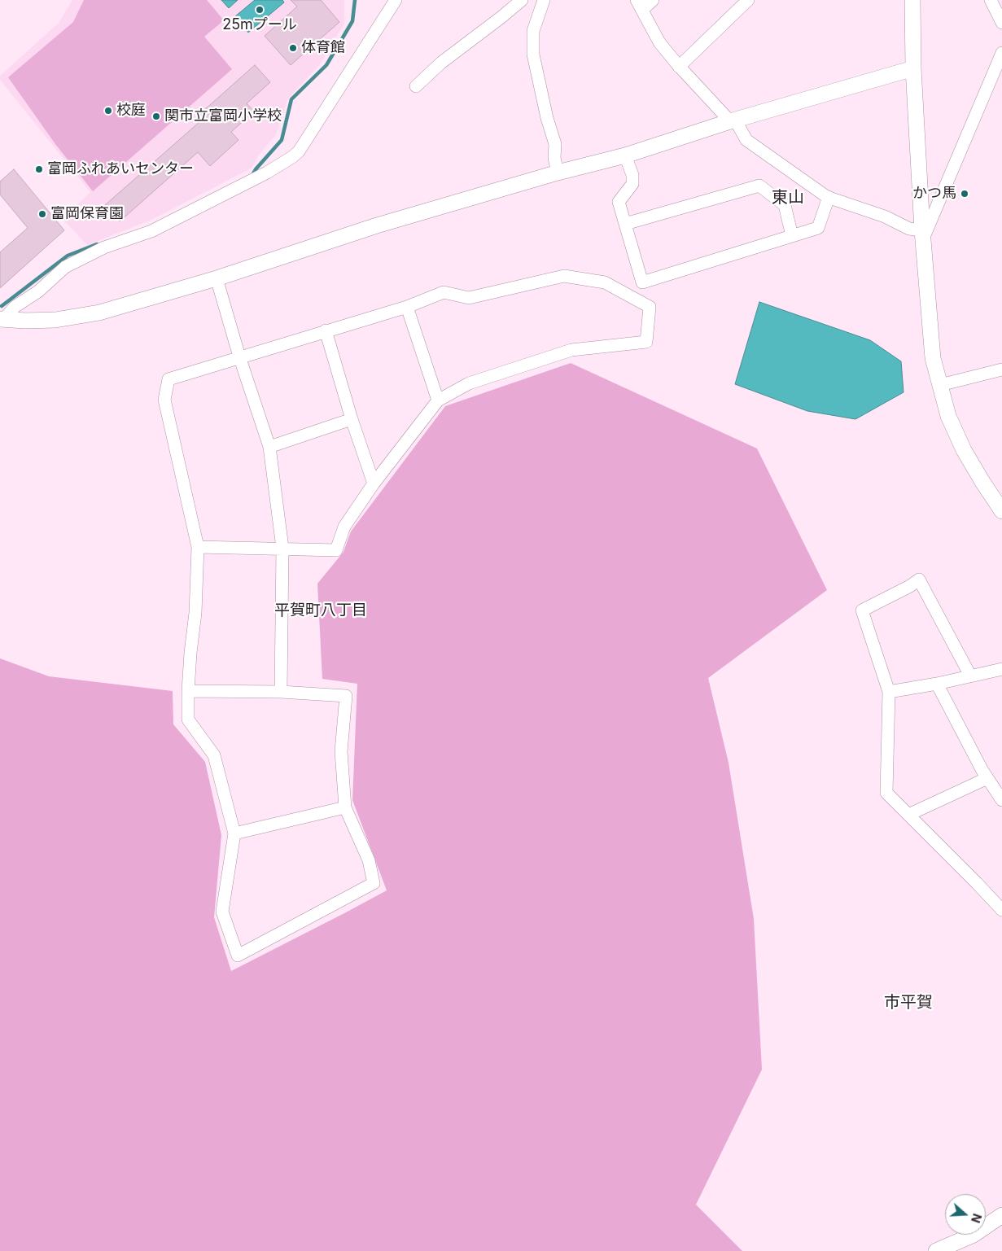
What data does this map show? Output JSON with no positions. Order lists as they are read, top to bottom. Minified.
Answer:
{"districts":["東山","平賀町八丁目","市平賀"],"places":["25mプール","体育館","校庭","関市立富岡小学校","富岡ふれあいセンター","かつ馬","富岡保育園"],"north":"right"}
